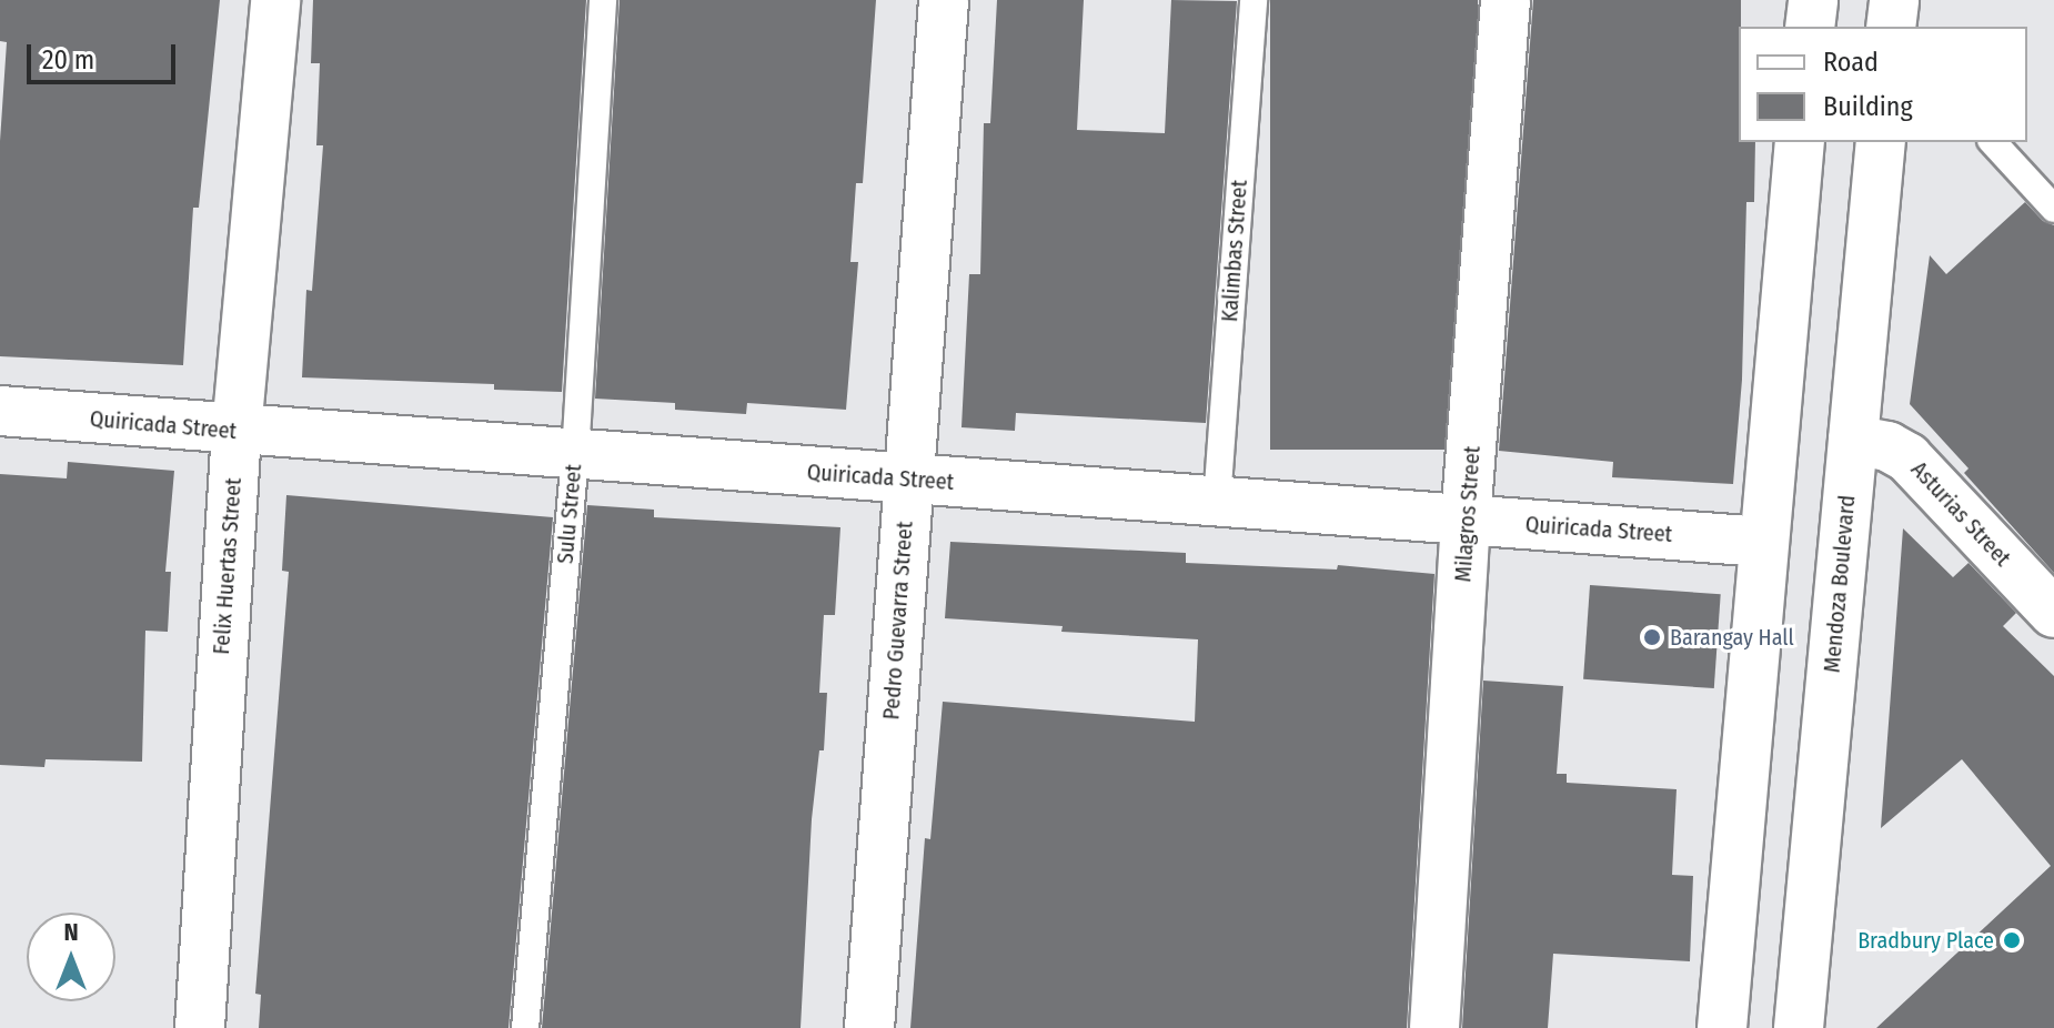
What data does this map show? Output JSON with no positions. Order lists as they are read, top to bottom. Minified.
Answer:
{"streets":{"street":["Quiricada Street","Milagros Street","Asturias Street","Felix Huertas Street","Mendoza Boulevard","Pedro Guevarra Street"],"lane":["Kalimbas Street","Sulu Street"]},"crossings":[["Kalimbas Street","Quiricada Street"],["Quiricada Street","Sulu Street"],["Quiricada Street","Milagros Street"],["Quiricada Street","Felix Huertas Street"],["Quiricada Street","Pedro Guevarra Street"],["Asturias Street","Mendoza Boulevard"]],"places":["Barangay Hall","Bradbury Place"],"legend":["Road","Building"],"scale_bar":"20 m","north":"top"}
